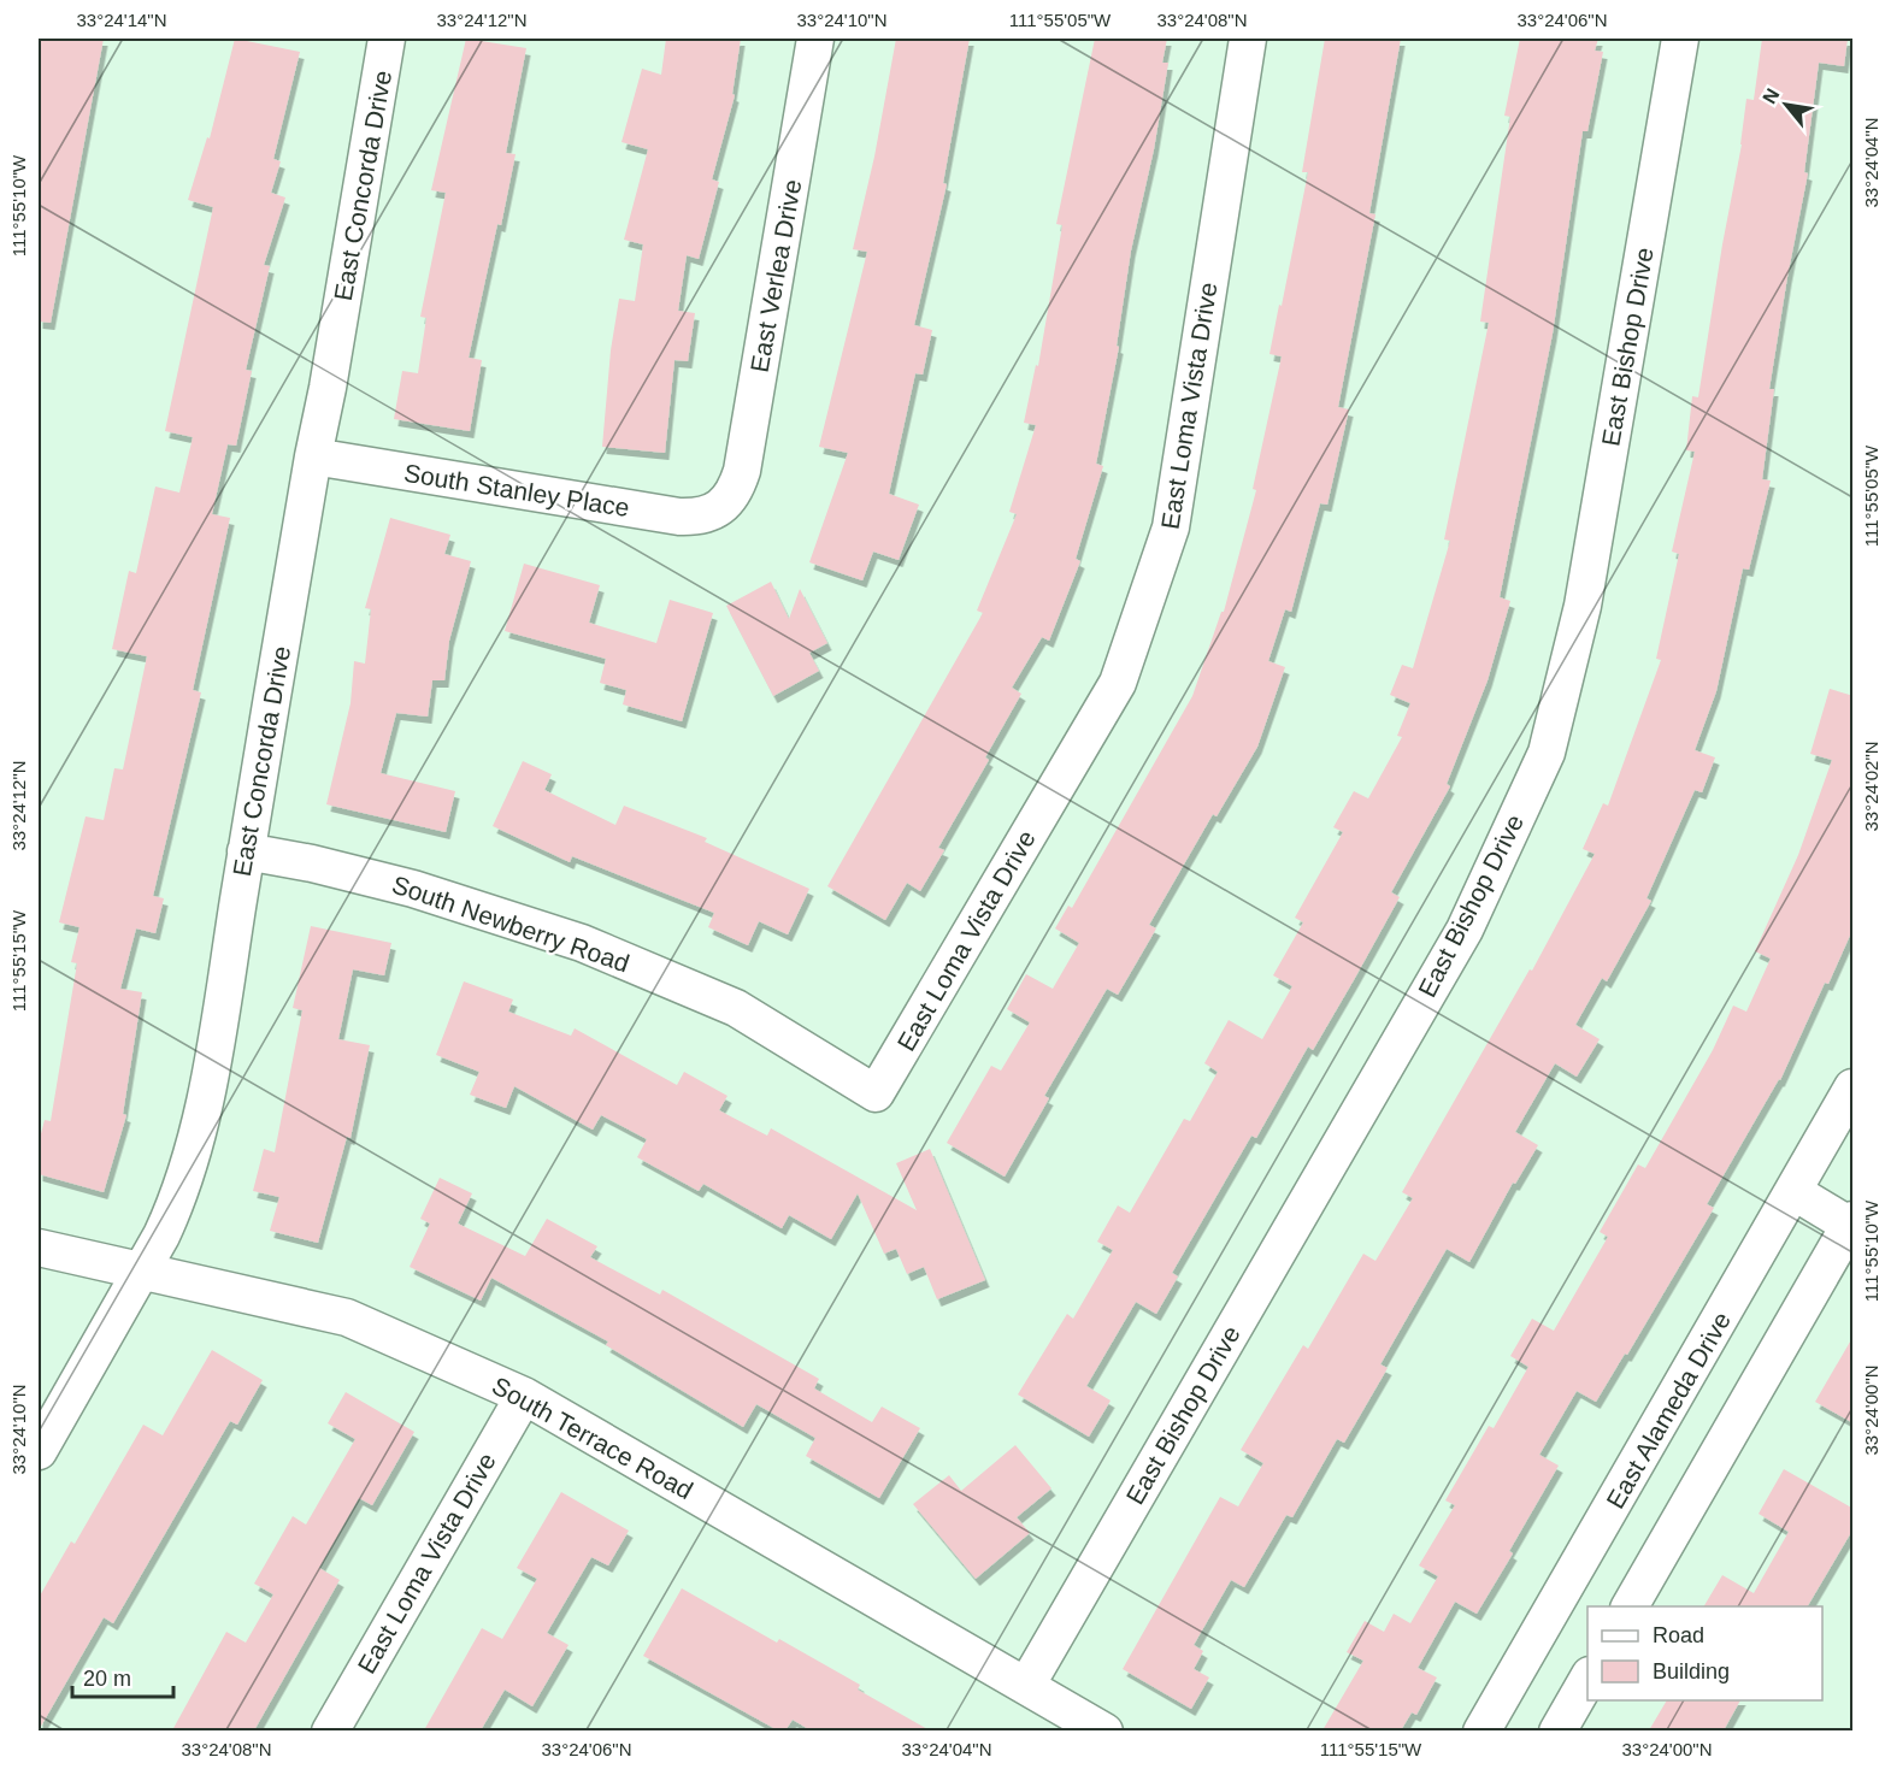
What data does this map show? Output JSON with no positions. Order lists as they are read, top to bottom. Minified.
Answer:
{"streets":{"street":["East Concorda Drive","East Verlea Drive","East Bishop Drive","East Loma Vista Drive","South Stanley Place","South Newberry Road","East Alameda Drive","South Terrace Road"]},"crossings":[["East Concorda Drive","South Stanley Place"],["East Concorda Drive","South Newberry Road"],["East Concorda Drive","South Terrace Road"],["East Verlea Drive","South Stanley Place"],["East Bishop Drive","South Terrace Road"],["East Loma Vista Drive","South Newberry Road"],["East Loma Vista Drive","South Terrace Road"]],"legend":["Road","Building"],"scale_bar":"20 m","north":"top left","coordinates":["33°24'14\"N","33°24'12\"N","33°24'10\"N","111°55'05\"W","33°24'08\"N","33°24'06\"N","33°24'04\"N","111°55'10\"W","33°24'02\"N","111°55'15\"W","33°24'00\"N"]}
